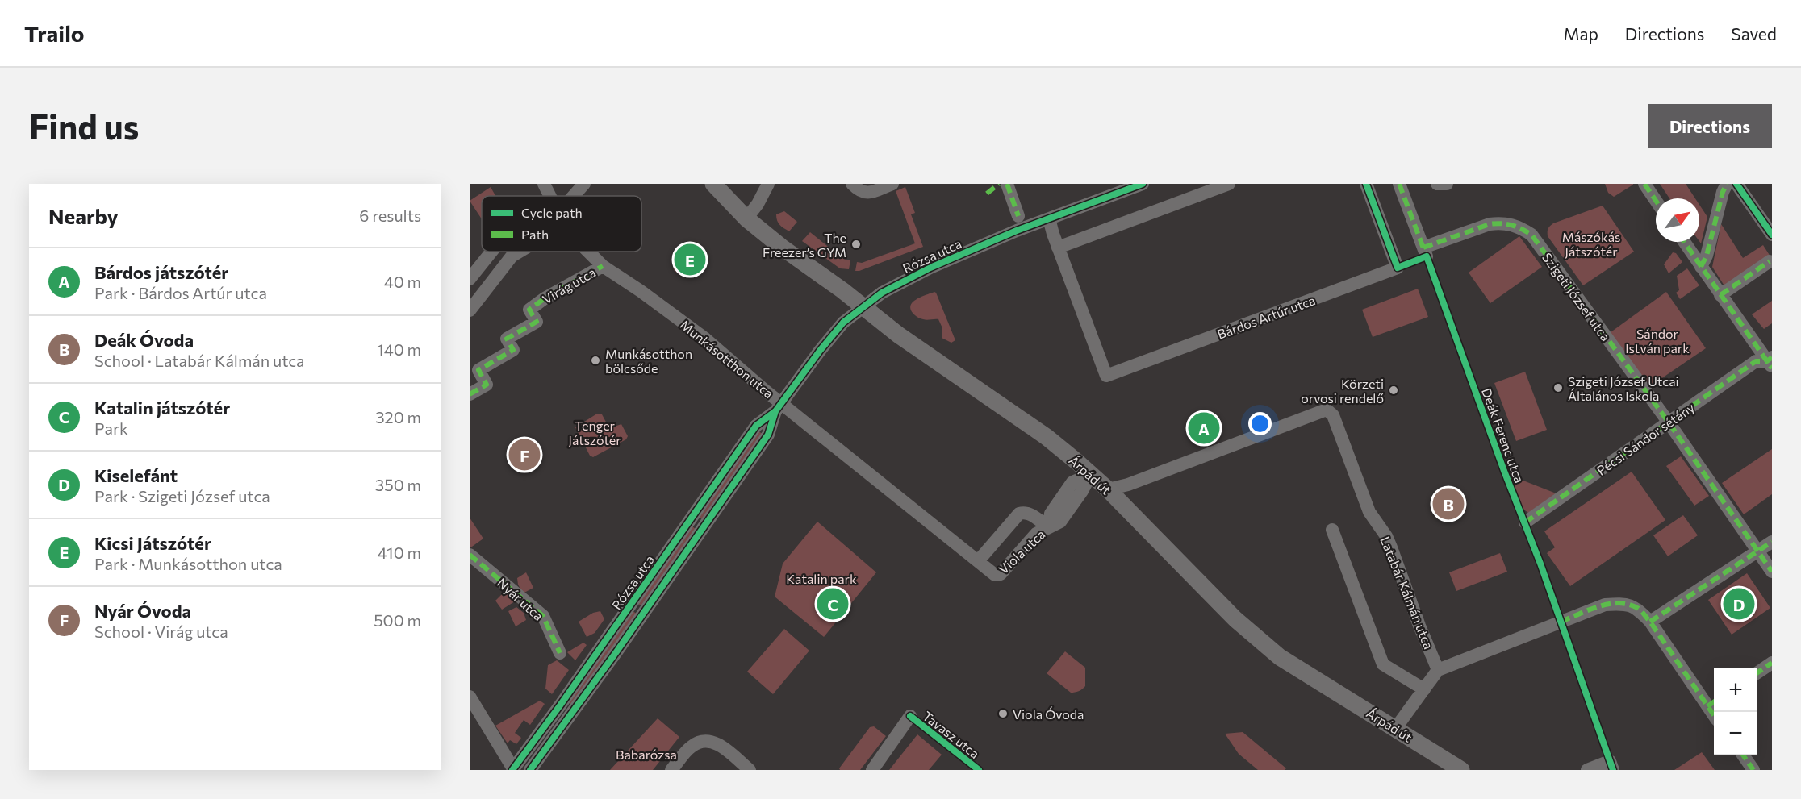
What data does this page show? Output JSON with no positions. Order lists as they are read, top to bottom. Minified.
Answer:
{"streets":{"main road":["Árpád út"],"street":["Rózsa utca","Virág utca","Szigeti József utca","Bárdos Artúr utca","Munkásotthon utca","Pécsi Sándor sétány","Viola utca","Latabár Kálmán utca","Nyár utca"],"cycle path":["Deák Ferenc utca","Tavasz utca"]},"crossings":[["Rózsa utca","Munkásotthon utca"],["Rózsa utca","Árpád út"],["Virág utca","Munkásotthon utca"],["Szigeti József utca","Pécsi Sándor sétány"],["Munkásotthon utca","Viola utca"],["Árpád út","Viola utca"],["Árpád út","Latabár Kálmán utca"]],"parks":["Mászókás Játszótér","Sándor István park","Tenger Játszótér","Katalin park","Babarózsa"],"places":["The Freezer’s GYM","Munkásotthon bölcsőde","Szigeti József Utcai Általános Iskola","Körzeti orvosi rendelő","Viola Óvoda"],"legend":["Cycle path","Path"],"north":"top right","page":{"header":"Trailo","nav":["Map","Directions","Saved"],"buttons":"Directions","title":"Find us","heading":["Nearby","6 results"],"pins":["E","A","F","B","C","D"],"list":[{"mark":"A","name":"Bárdos játszótér","note":"Park · Bárdos Artúr utca","value":"40 m"},{"mark":"B","name":"Deák Óvoda","note":"School · Latabár Kálmán utca","value":"140 m"},{"mark":"C","name":"Katalin játszótér","note":"Park","value":"320 m"},{"mark":"D","name":"Kiselefánt","note":"Park · Szigeti József utca","value":"350 m"},{"mark":"E","name":"Kicsi Játszótér","note":"Park · Munkásotthon utca","value":"410 m"},{"mark":"F","name":"Nyár Óvoda","note":"School · Virág utca","value":"500 m"}],"map_buttons":["+","−"]}}
